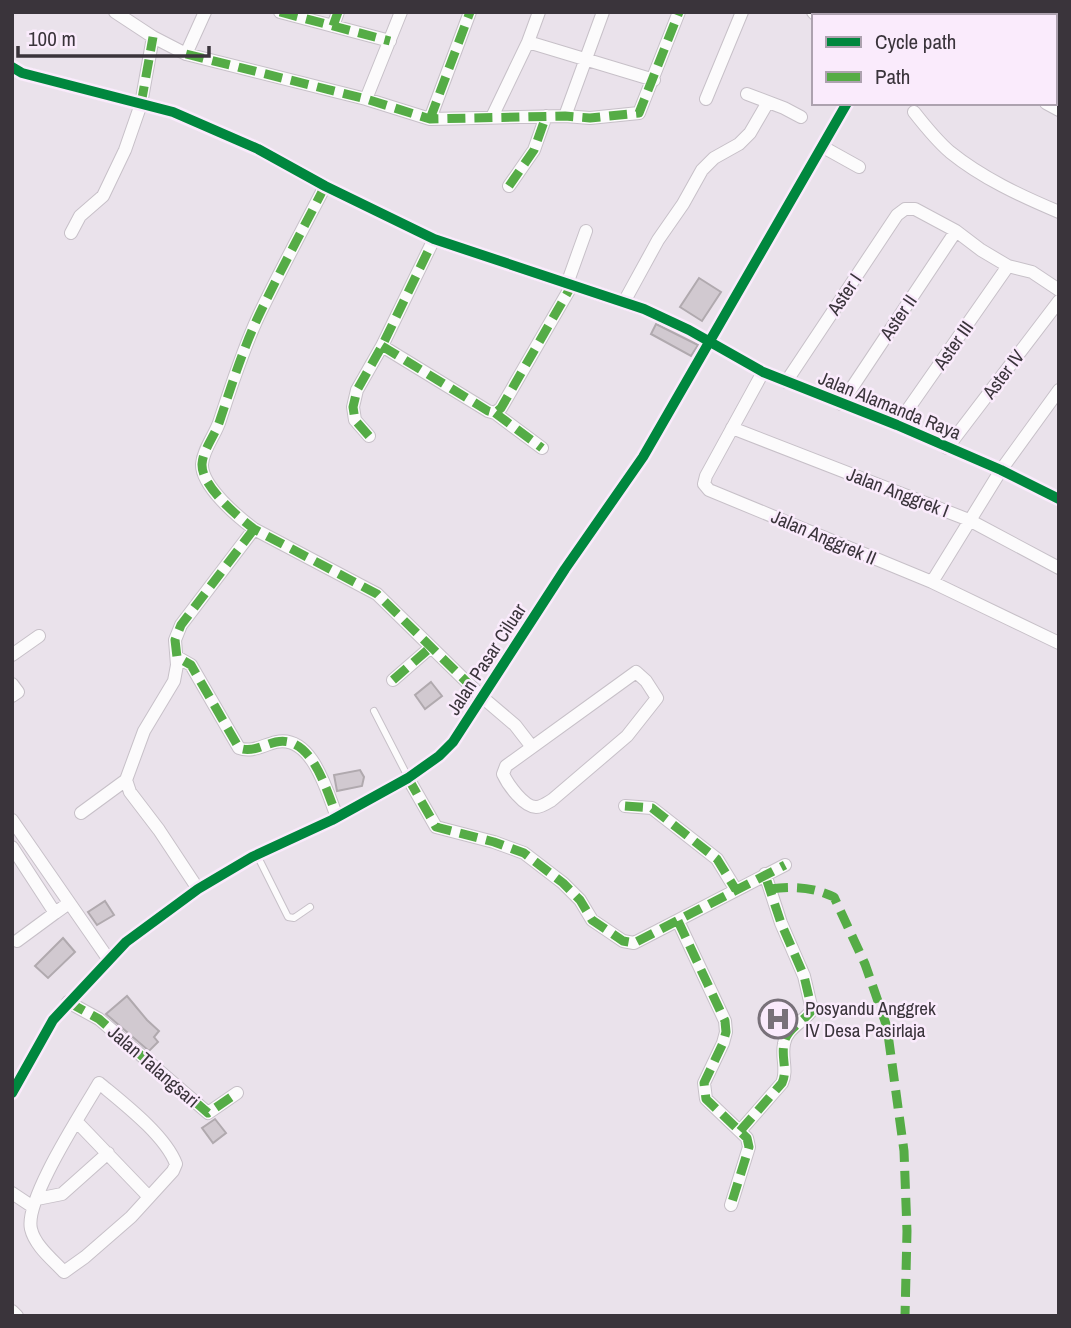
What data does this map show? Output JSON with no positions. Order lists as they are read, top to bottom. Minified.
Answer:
{"streets":{"street":["Aster I","Aster II","Aster III","Aster IV","Jalan Alamanda Raya","Jalan Anggrek I","Jalan Anggrek II","Jalan Pasar Ciluar","Jalan Talangsari"]},"crossings":[["Aster I","Aster II"],["Aster I","Jalan Alamanda Raya"],["Aster II","Jalan Alamanda Raya"],["Aster III","Jalan Alamanda Raya"],["Aster IV","Jalan Alamanda Raya"],["Jalan Alamanda Raya","Jalan Anggrek II"],["Jalan Alamanda Raya","Jalan Pasar Ciluar"],["Jalan Anggrek I","Jalan Anggrek II"],["Jalan Pasar Ciluar","Jalan Talangsari"]],"places":{"hospital":["Posyandu Anggrek IV Desa Pasirlaja"]},"legend":["Cycle path","Path"],"scale_bar":"100 m"}
